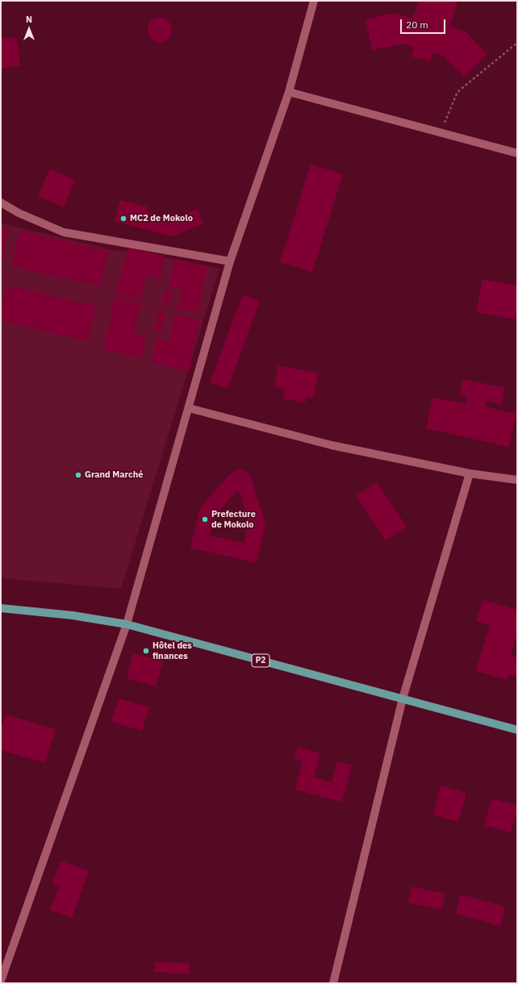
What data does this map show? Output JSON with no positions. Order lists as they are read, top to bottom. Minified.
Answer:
{"streets":{"main road":["P2"]},"places":["MC2 de Mokolo","Grand Marché","Prefecture de Mokolo","Hôtel des finances"],"scale_bar":"20 m","north":"top"}
